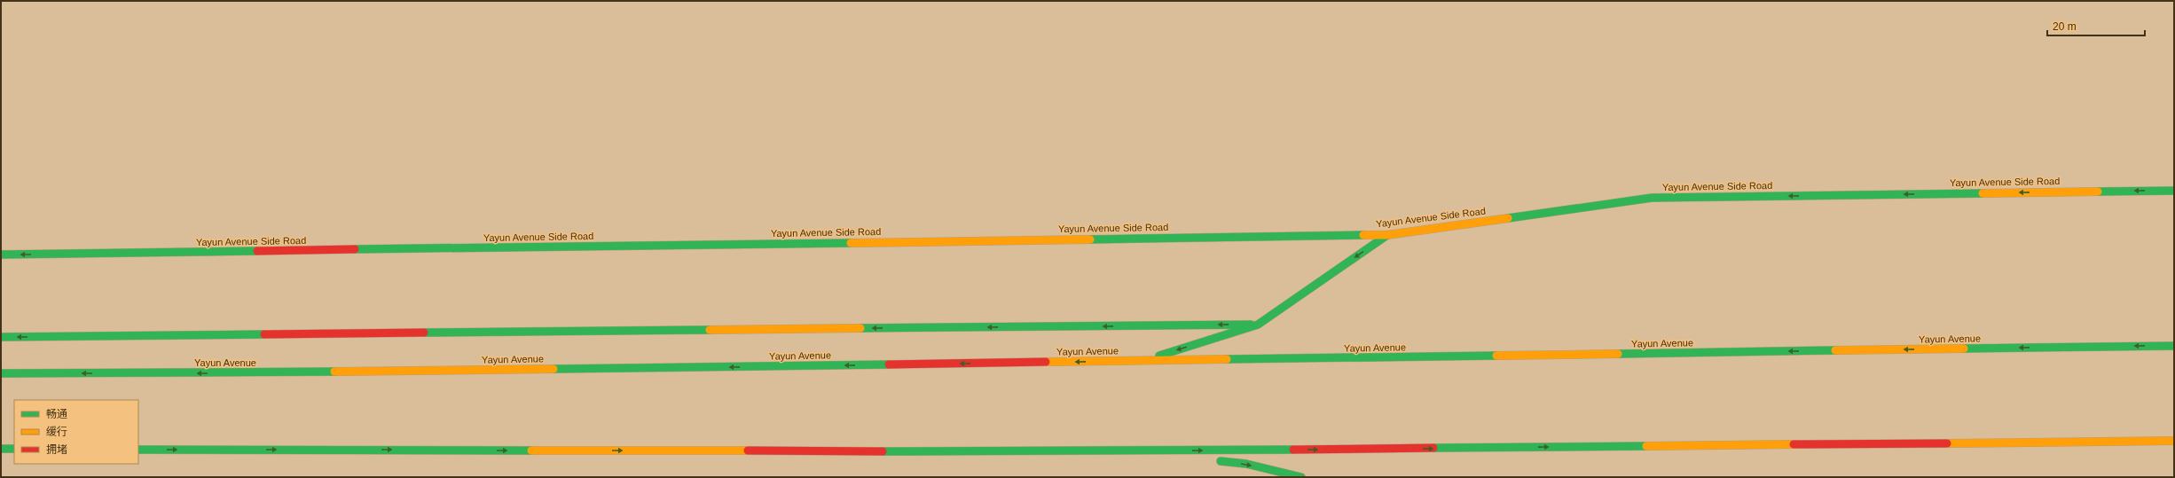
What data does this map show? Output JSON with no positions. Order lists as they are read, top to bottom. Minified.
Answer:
{"streets":{"main road":["Yayun Avenue Side Road","Yayun Avenue"]},"one_way":["Yayun Avenue Side Road"],"legend":["畅通","缓行","拥堵"],"scale_bar":"20 m"}
